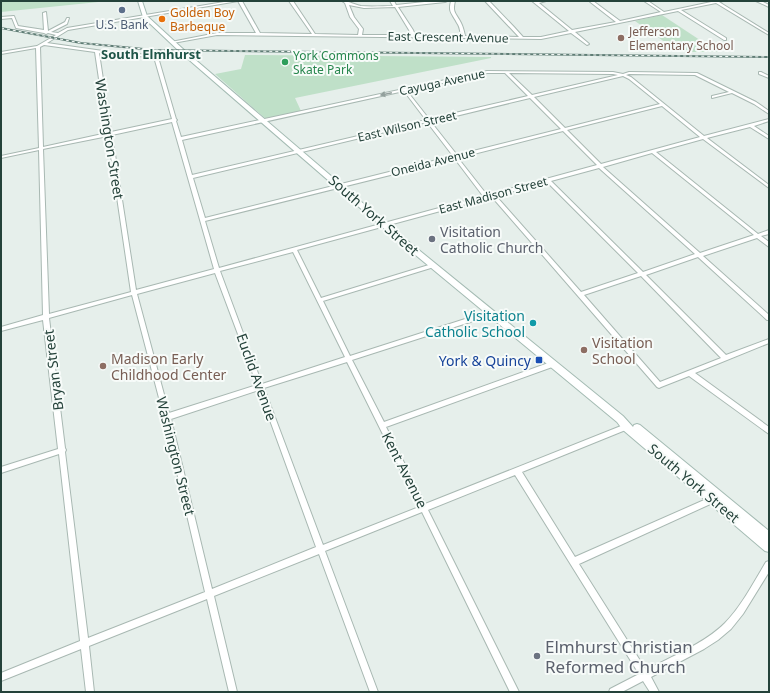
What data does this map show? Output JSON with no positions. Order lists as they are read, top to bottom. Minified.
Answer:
{"streets":{"main road":["South York Street"],"street":["East Crescent Avenue","Cayuga Avenue","East Wilson Street","Washington Street","Oneida Avenue","East Madison Street","Bryan Street","Euclid Avenue","Kent Avenue"]},"crossings":[["East Crescent Avenue","South York Street"],["Cayuga Avenue","East Wilson Street"],["Cayuga Avenue","South York Street"],["Cayuga Avenue","Euclid Avenue"],["East Wilson Street","South York Street"],["East Wilson Street","Euclid Avenue"],["Washington Street","East Madison Street"],["Oneida Avenue","South York Street"],["Oneida Avenue","Euclid Avenue"],["East Madison Street","South York Street"],["East Madison Street","Bryan Street"],["East Madison Street","Euclid Avenue"],["East Madison Street","Kent Avenue"]],"districts":["South Elmhurst"],"places":{"other":["U.S. Bank","Golden Boy Barbeque","Jefferson Elementary School","York Commons Skate Park","Visitation Catholic Church","Visitation Catholic School","Visitation School","Madison Early Childhood Center","Elmhurst Christian Reformed Church"],"transit":["York & Quincy"]}}
